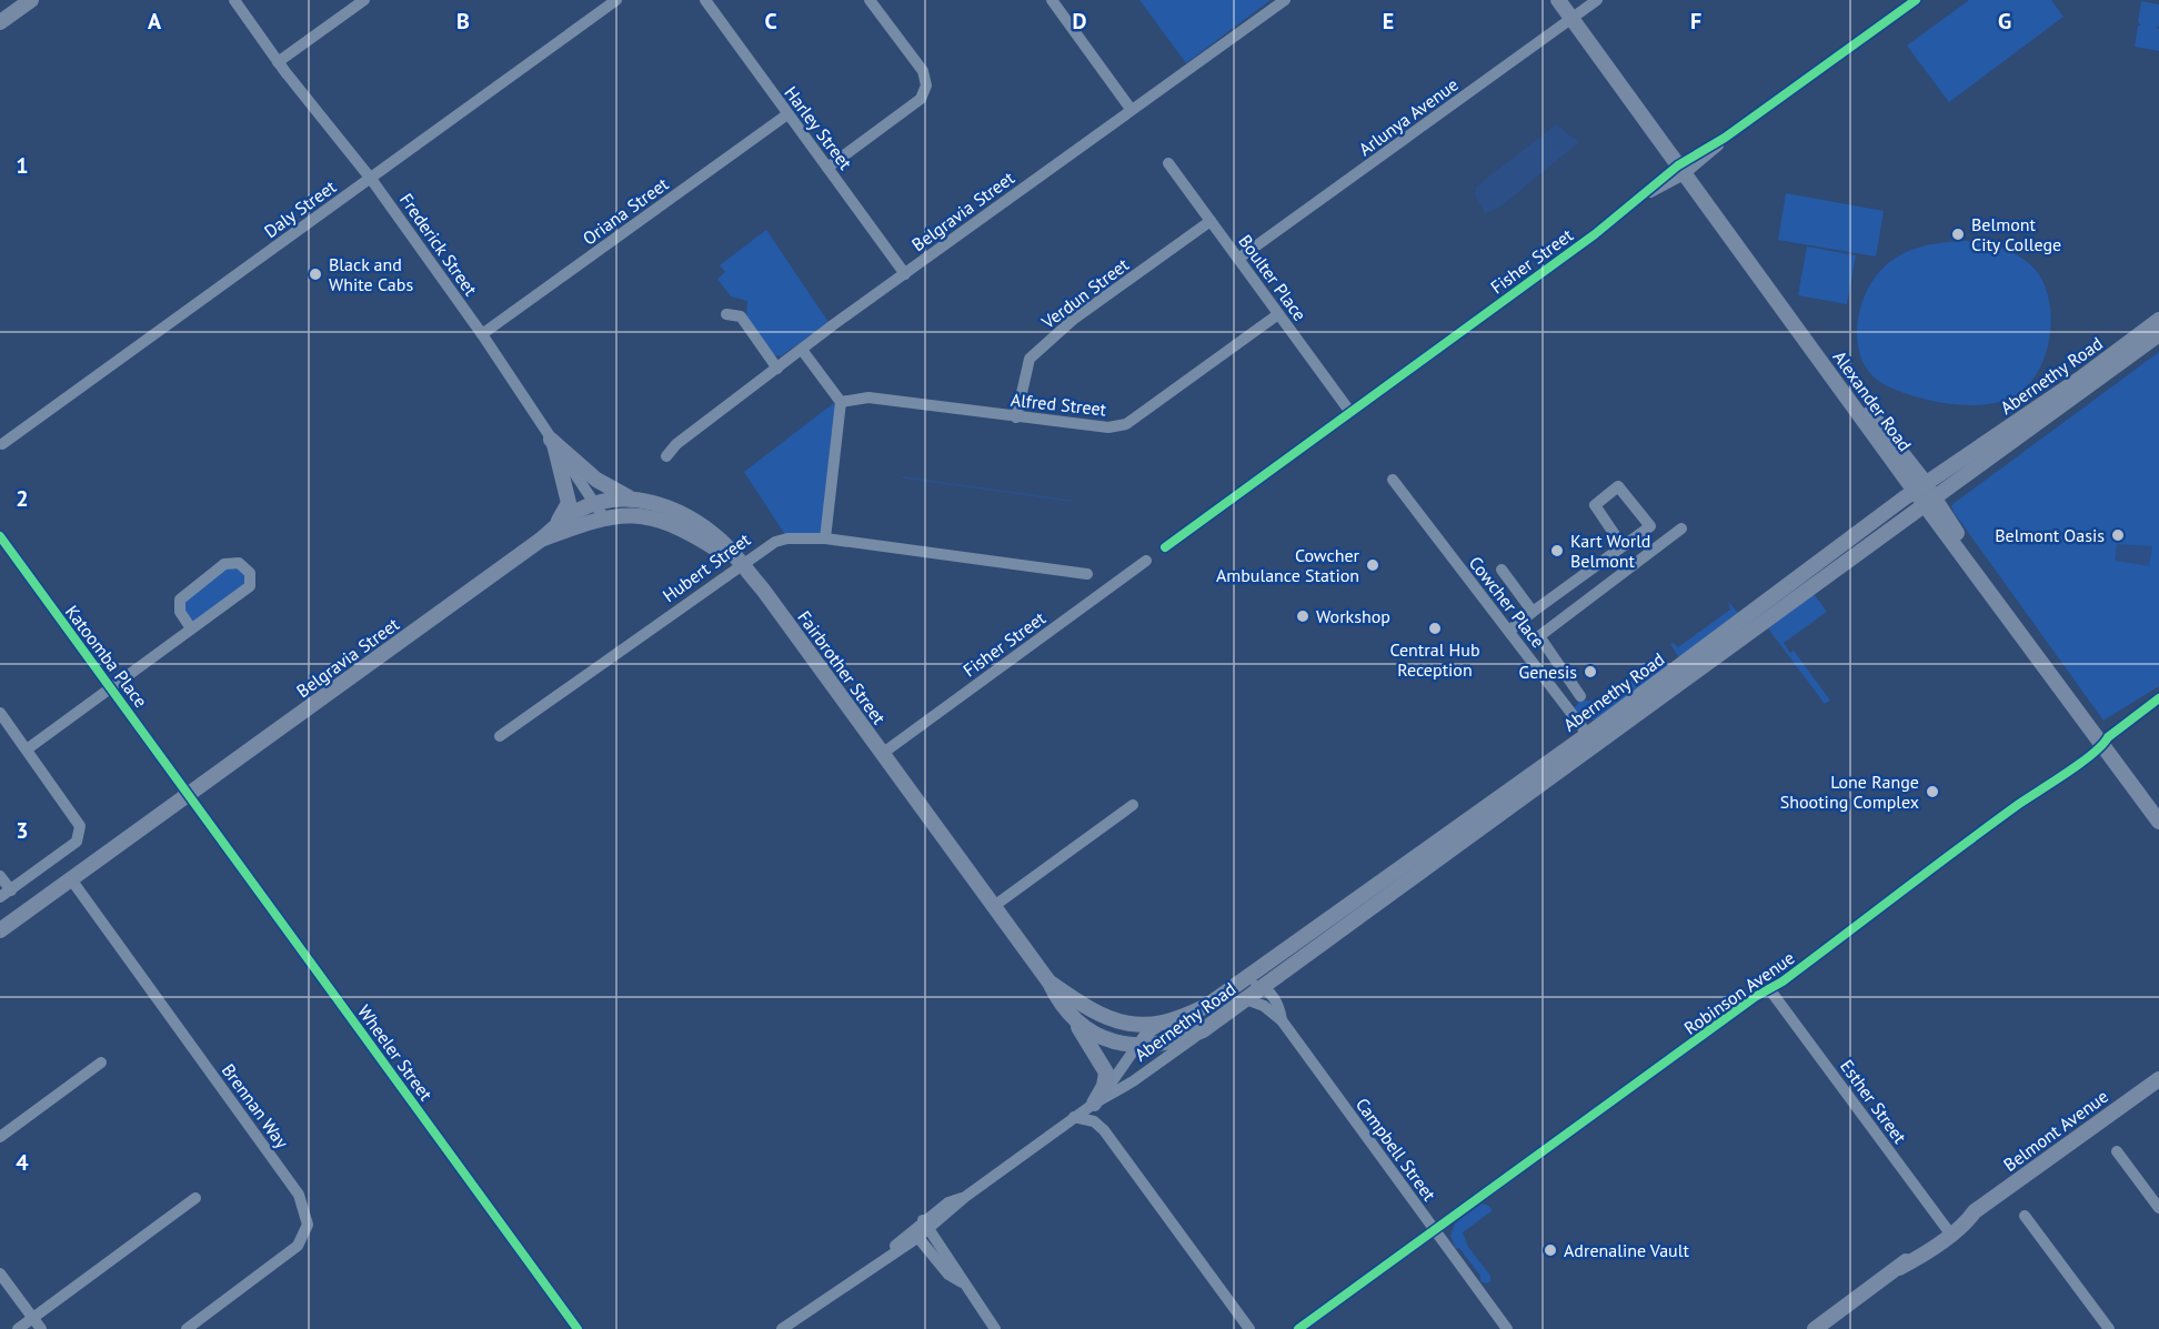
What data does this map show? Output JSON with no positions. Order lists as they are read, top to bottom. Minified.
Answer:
{"streets":{"main road":["Belgravia Street","Abernethy Road","Alexander Road","Fairbrother Street","Belmont Avenue"],"street":["Arlunya Avenue","Harley Street","Daly Street","Oriana Street","Frederick Street","Fisher Street","Boulter Place","Verdun Street","Alfred Street","Hubert Street","Cowcher Place","Katoomba Place","Robinson Avenue","Wheeler Street","Esther Street","Brennan Way","Campbell Street"]},"crossings":[["Arlunya Avenue","Boulter Place"],["Arlunya Avenue","Alexander Road"],["Harley Street","Oriana Street"],["Harley Street","Belgravia Street"],["Daly Street","Frederick Street"],["Oriana Street","Frederick Street"],["Belgravia Street","Frederick Street"],["Belgravia Street","Hubert Street"],["Belgravia Street","Katoomba Place"],["Belgravia Street","Fairbrother Street"],["Belgravia Street","Wheeler Street"],["Belgravia Street","Brennan Way"],["Frederick Street","Fairbrother Street"],["Fisher Street","Boulter Place"],["Fisher Street","Alexander Road"],["Fisher Street","Fairbrother Street"],["Boulter Place","Verdun Street"],["Boulter Place","Alfred Street"],["Verdun Street","Alfred Street"],["Abernethy Road","Alexander Road"],["Abernethy Road","Cowcher Place"],["Abernethy Road","Fairbrother Street"],["Abernethy Road","Campbell Street"],["Alexander Road","Robinson Avenue"],["Hubert Street","Fairbrother Street"],["Katoomba Place","Wheeler Street"],["Robinson Avenue","Esther Street"],["Robinson Avenue","Campbell Street"],["Esther Street","Belmont Avenue"]],"places":["Belmont City College","Black and White Cabs","Belmont Oasis","Kart World Belmont","Cowcher Ambulance Station","Workshop","Central Hub Reception","Genesis","Lone Range Shooting Complex","Adrenaline Vault"],"grid":{"columns":["A","B","C","D","E","F","G"],"rows":["1","2","3","4"]}}
